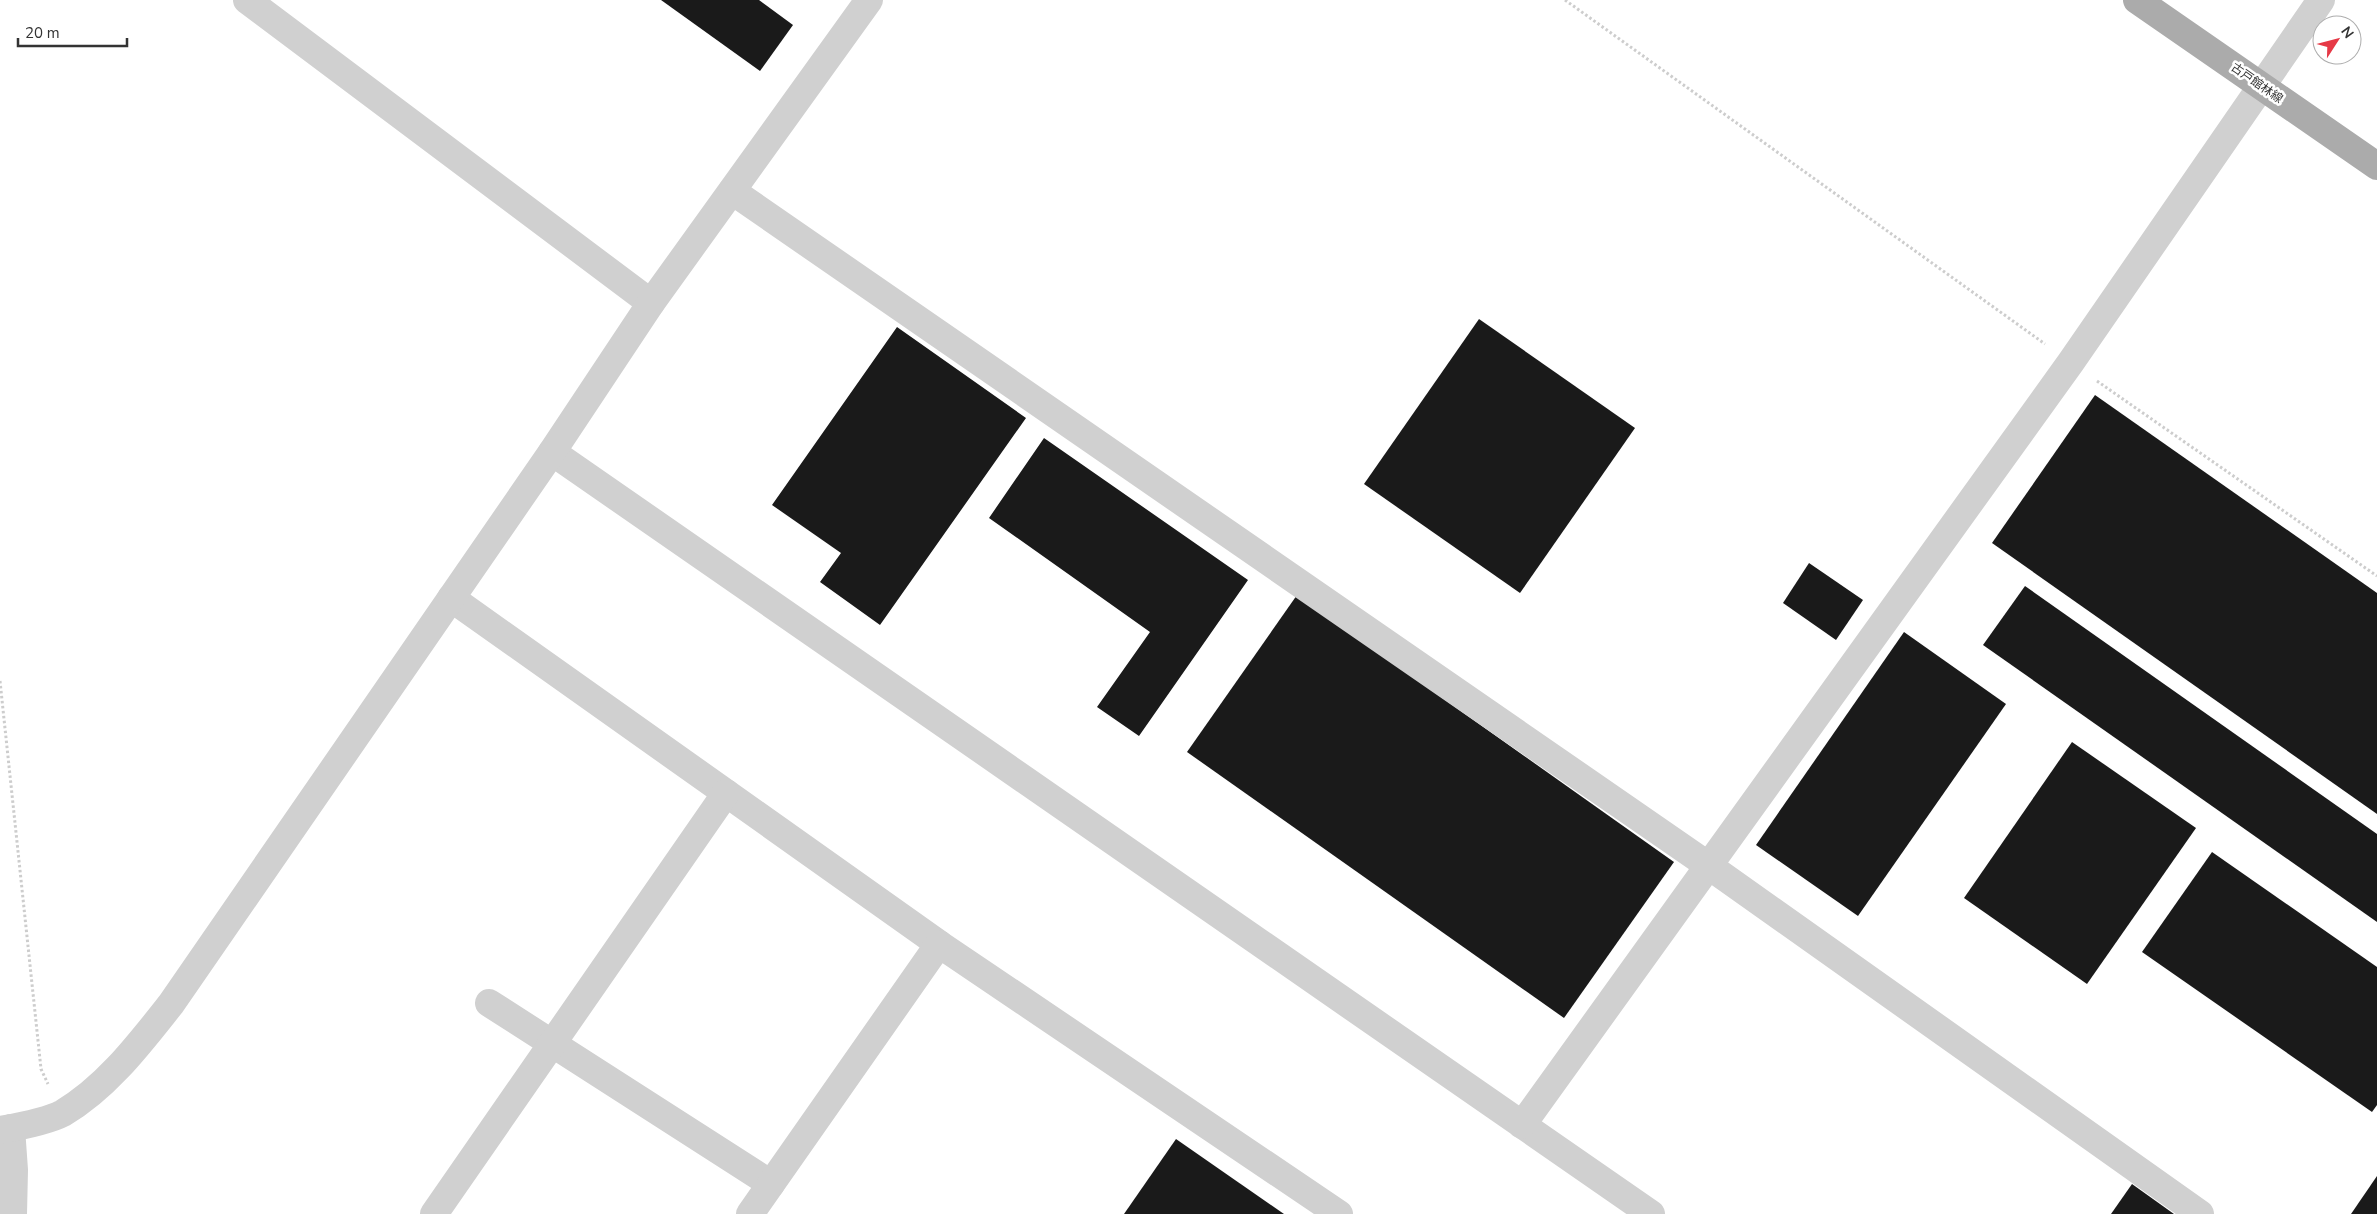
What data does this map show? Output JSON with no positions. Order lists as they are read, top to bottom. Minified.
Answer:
{"streets":{"main road":["古戸館林線"]},"scale_bar":"20 m","north":"top right"}
